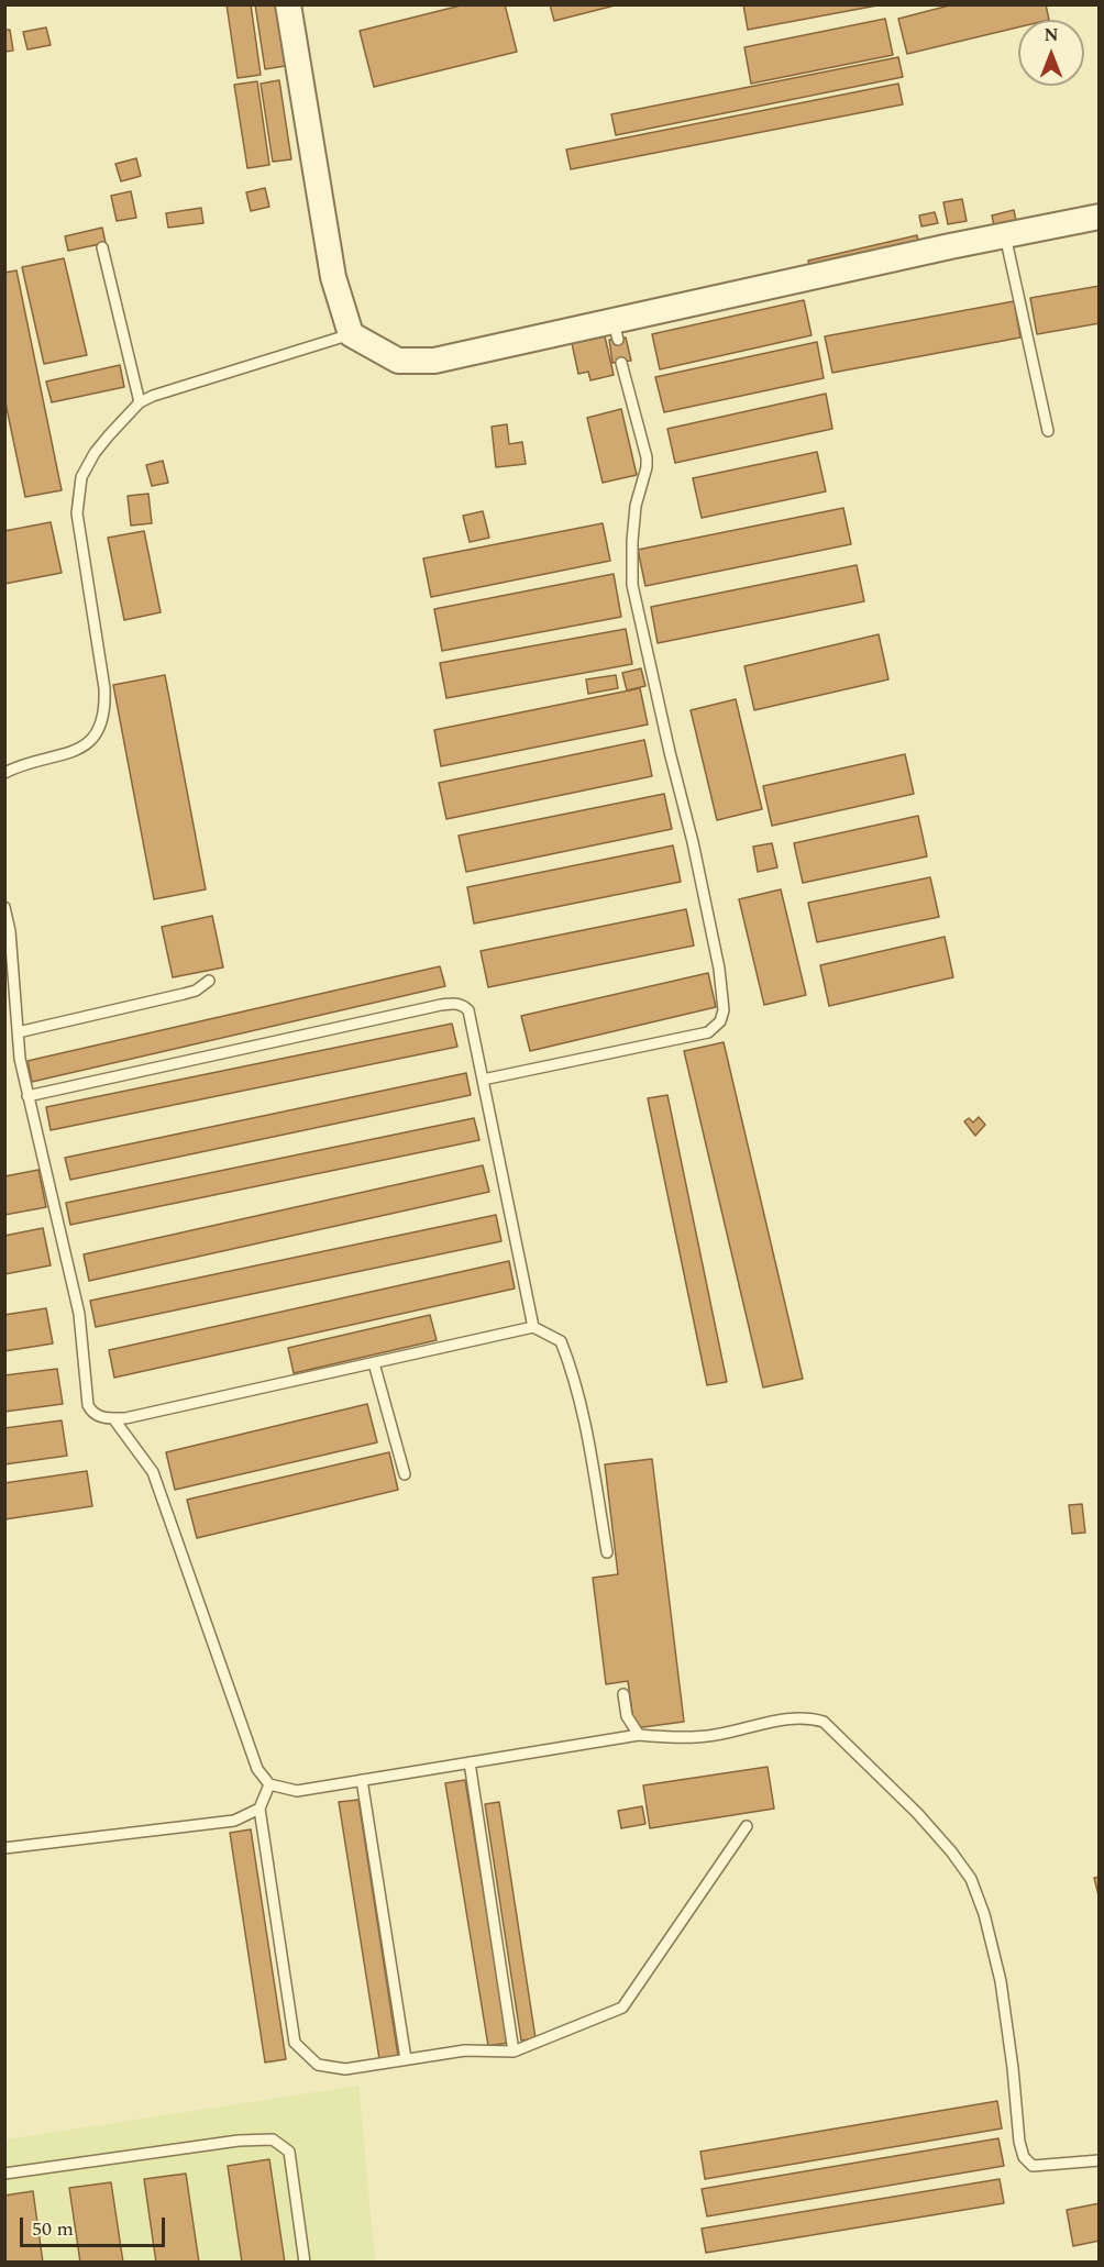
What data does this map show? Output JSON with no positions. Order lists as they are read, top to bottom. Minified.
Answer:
{"scale_bar":"50 m","north":"top"}
